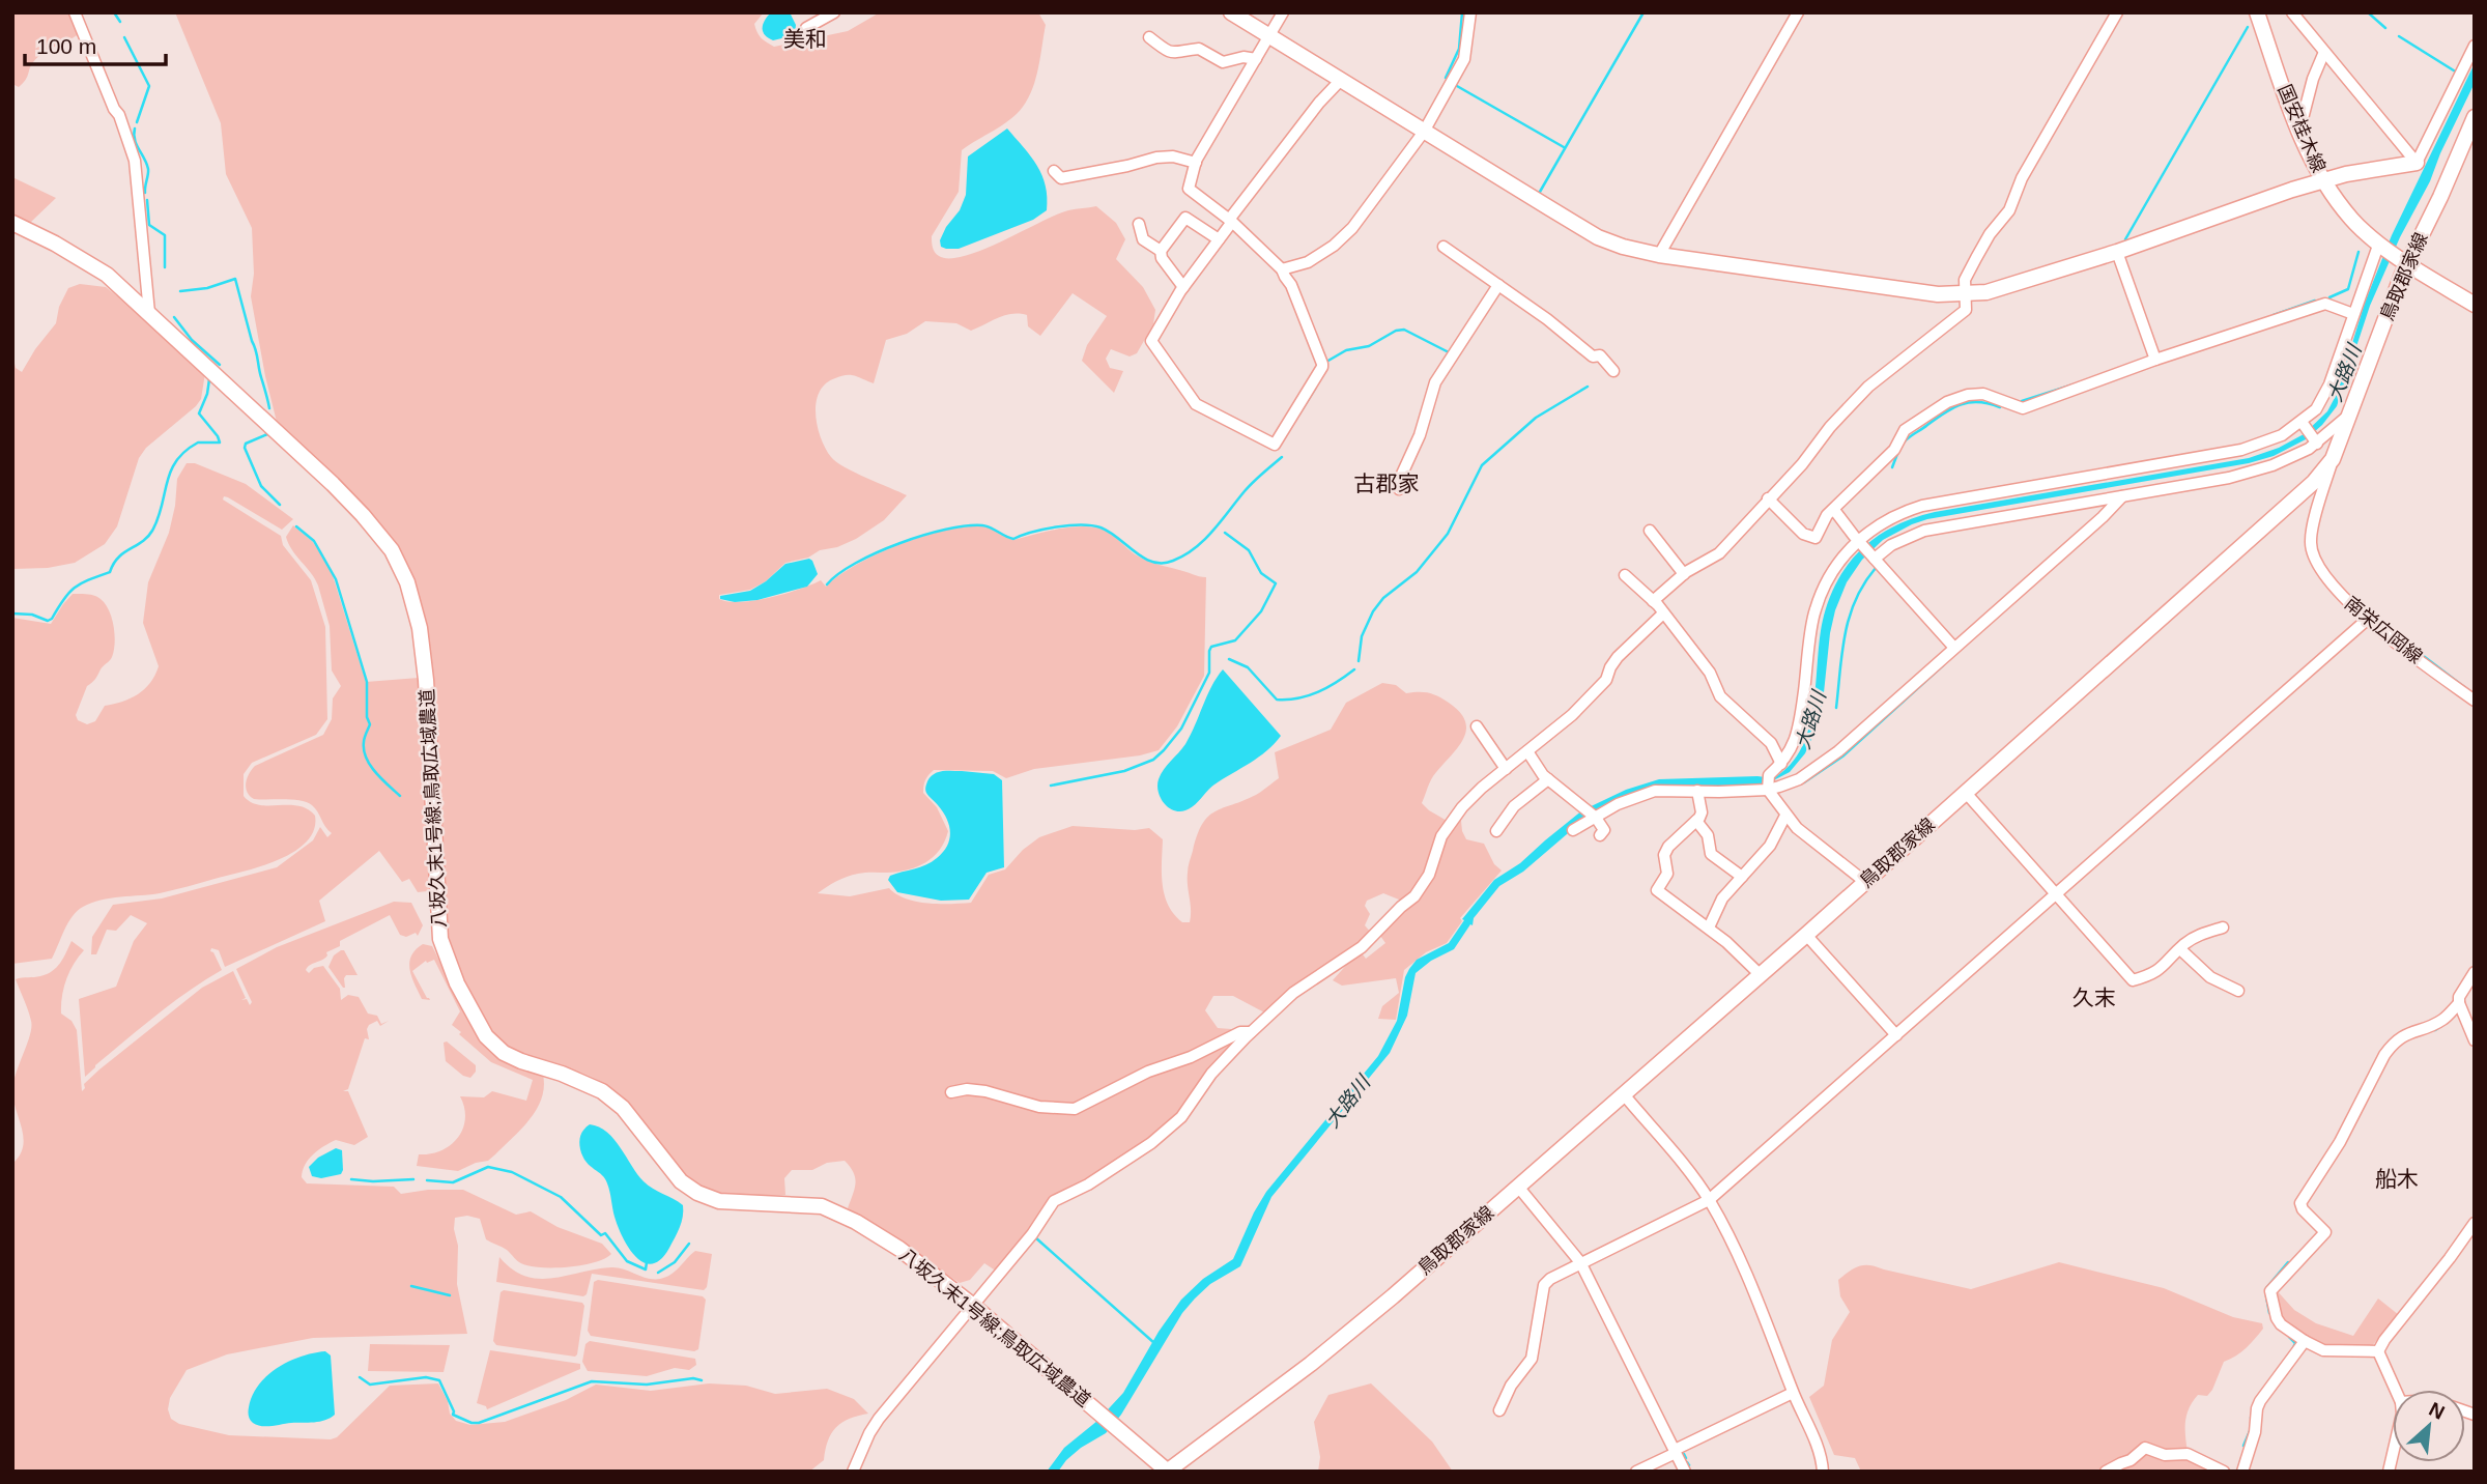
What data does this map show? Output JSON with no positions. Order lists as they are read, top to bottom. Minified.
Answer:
{"streets":{"street":["国安桂木線","鳥取郡家線","南栄広岡線","八坂久末1号線;鳥取広域農道"]},"crossings":[["国安桂木線","鳥取郡家線"],["鳥取郡家線","南栄広岡線"],["鳥取郡家線","八坂久末1号線;鳥取広域農道"]],"districts":["美和","古郡家","久末","船木"],"water":["大路川"],"scale_bar":"100 m","north":"top right"}
